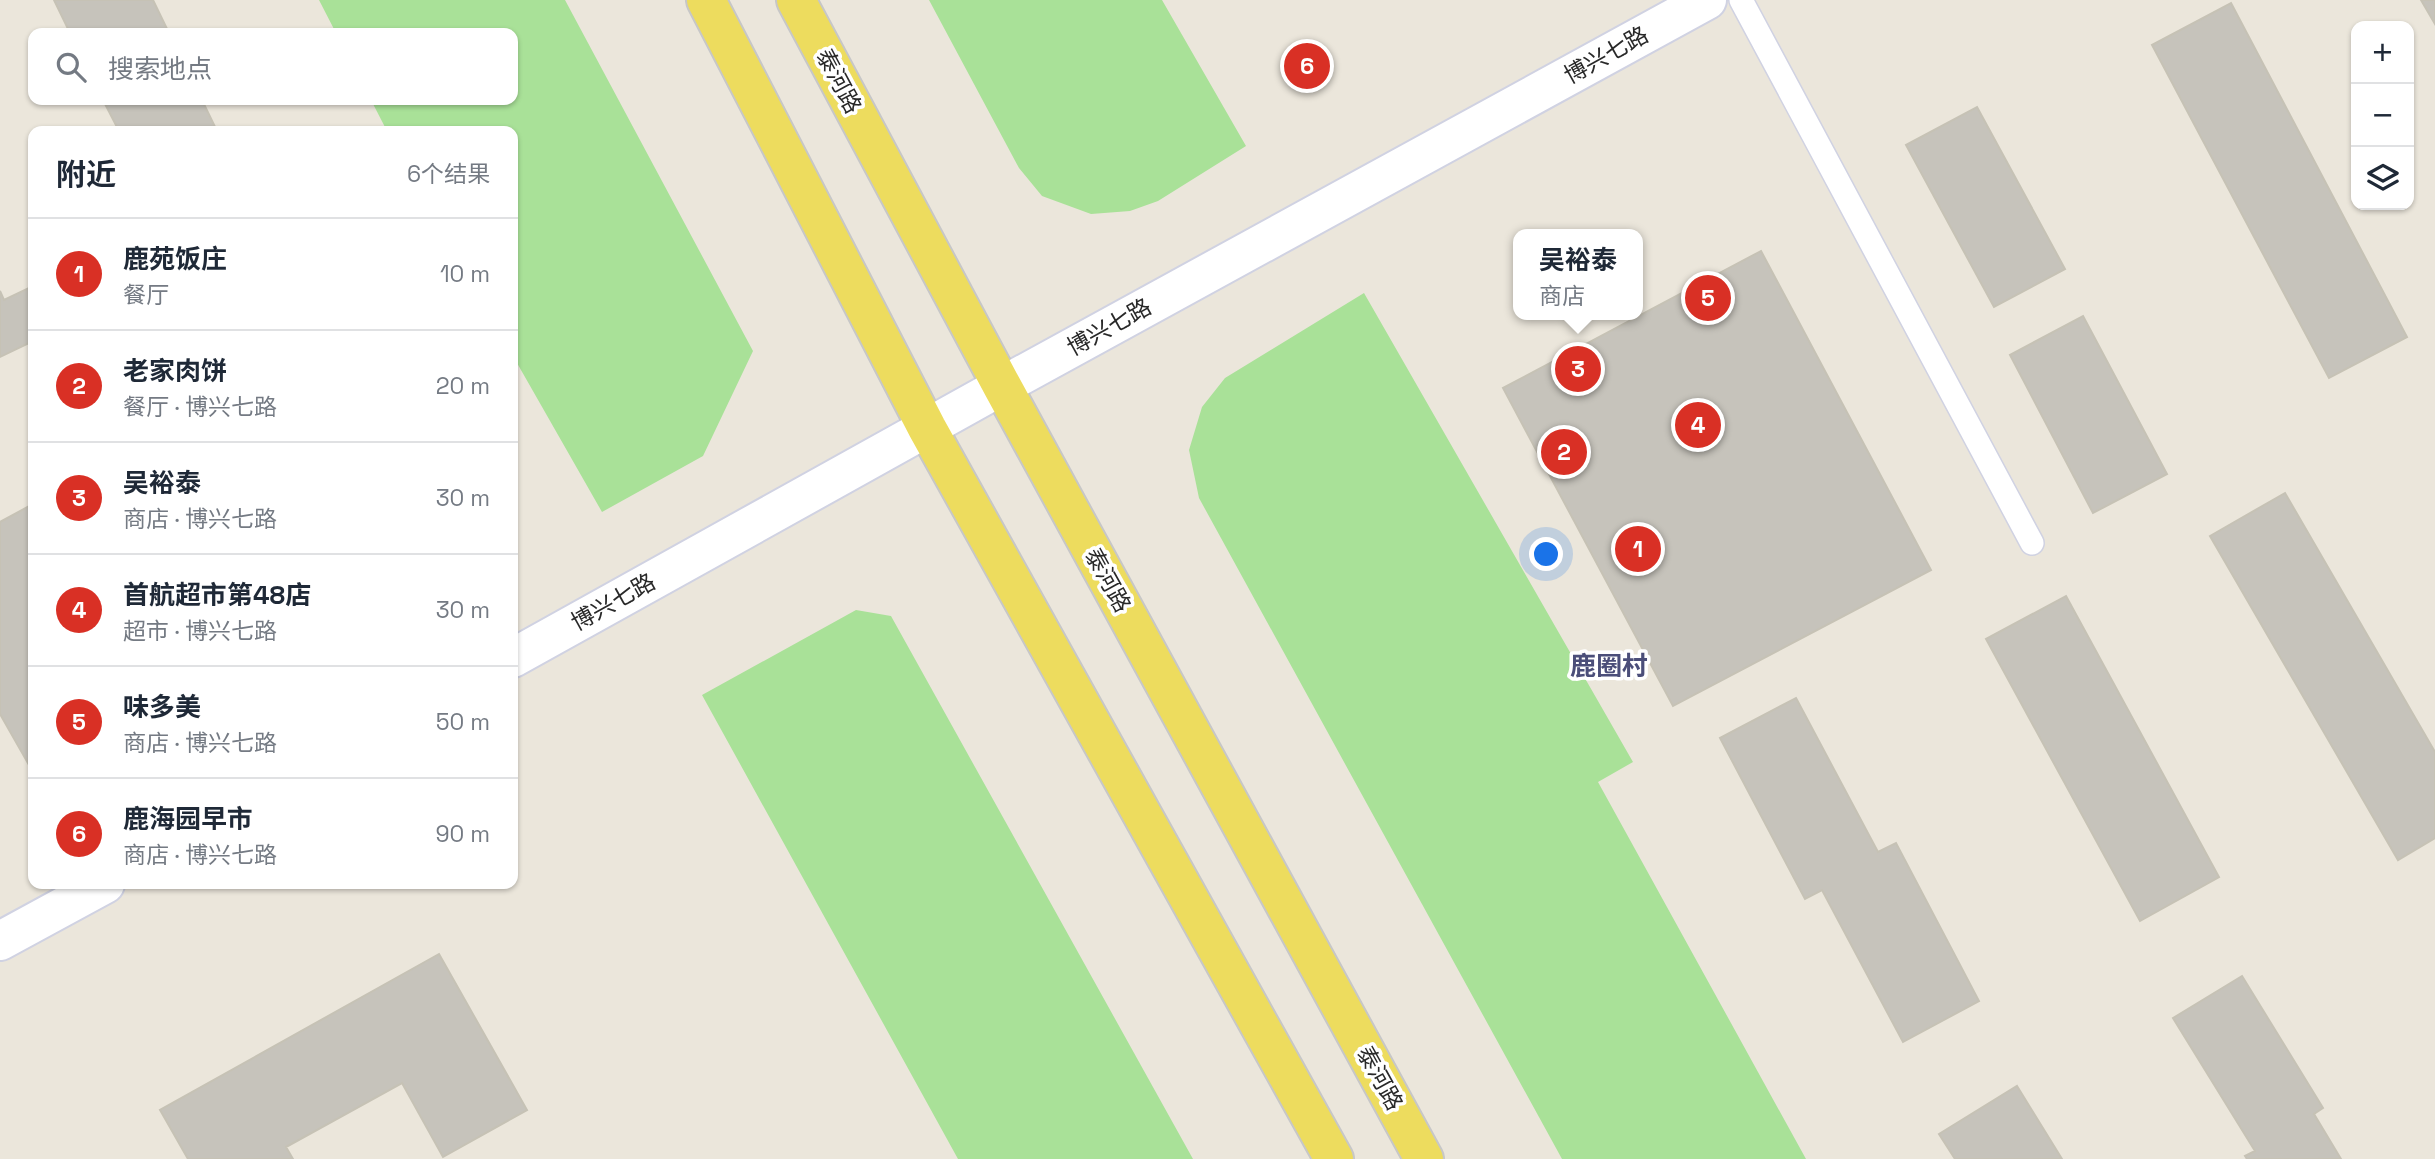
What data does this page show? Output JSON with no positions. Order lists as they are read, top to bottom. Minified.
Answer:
{"streets":{"main road":["泰河路"],"street":["博兴七路"]},"crossings":[["博兴七路","泰河路"]],"districts":["鹿圈村"],"page":{"map_buttons":["+","−"],"search":"搜索地点","pins":["6","5","3","4","2","1"],"heading":["附近","6个结果"],"list":[{"mark":"1","name":"鹿苑饭庄","note":"餐厅","value":"10 m"},{"mark":"2","name":"老家肉饼","note":"餐厅 · 博兴七路","value":"20 m"},{"mark":"3","name":"吴裕泰","note":"商店 · 博兴七路","value":"30 m"},{"mark":"4","name":"首航超市第48店","note":"超市 · 博兴七路","value":"30 m"},{"mark":"5","name":"味多美","note":"商店 · 博兴七路","value":"50 m"},{"mark":"6","name":"鹿海园早市","note":"商店 · 博兴七路","value":"90 m"}],"popup":["吴裕泰","商店"]}}
